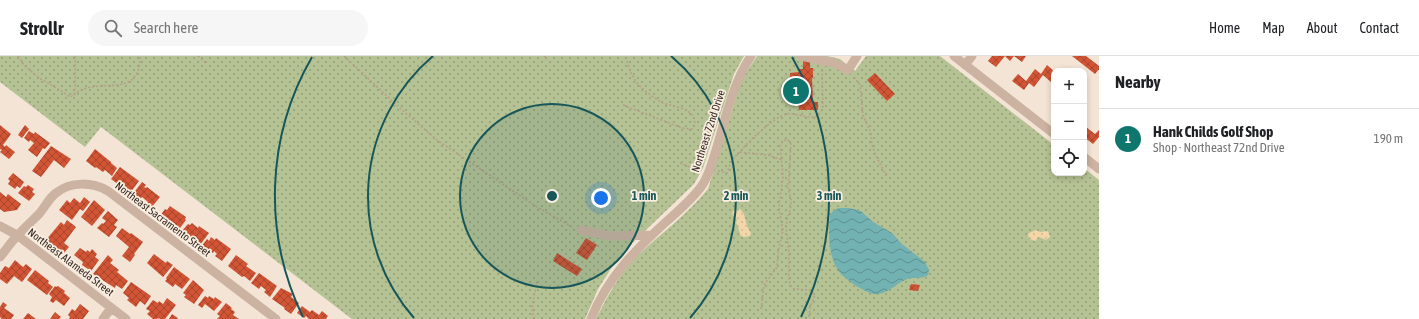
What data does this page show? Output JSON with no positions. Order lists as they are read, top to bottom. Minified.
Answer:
{"streets":{"street":["Northeast 72nd Drive","Northeast Sacramento Street","Northeast Alameda Street"]},"crossings":[["Northeast Sacramento Street","Northeast Alameda Street"]],"page":{"header":"Strollr","search":"Search here","nav":["Home","Map","About","Contact"],"heading":"Nearby","map_buttons":["+","−"],"pins":"1","list":[{"mark":"1","name":"Hank Childs Golf Shop","note":"Shop · Northeast 72nd Drive","value":"190 m"}]},"rings":["1 min","2 min","3 min"]}
